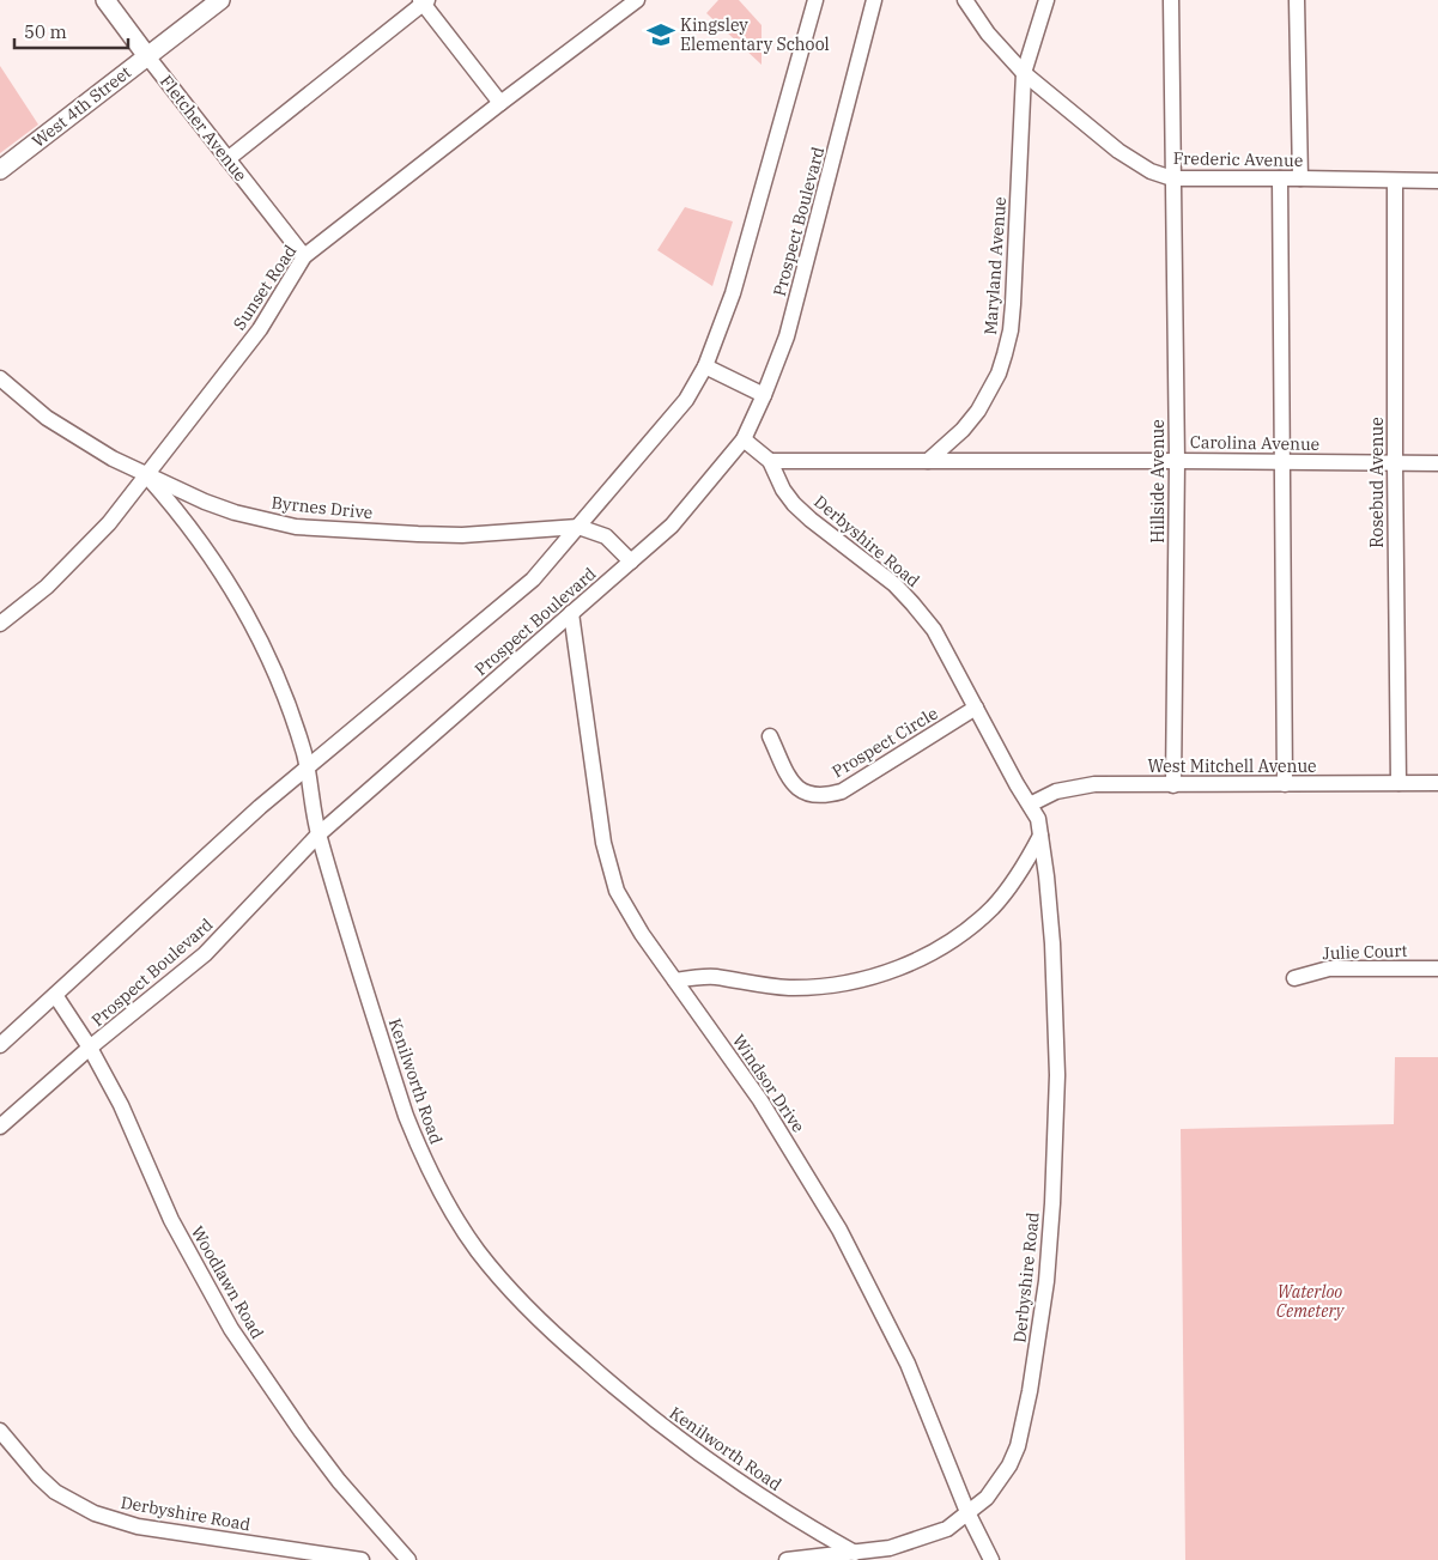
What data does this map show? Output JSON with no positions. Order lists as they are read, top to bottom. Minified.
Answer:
{"streets":{"main road":["West 4th Street","Fletcher Avenue"],"street":["Frederic Avenue","Prospect Boulevard","Maryland Avenue","Sunset Road","Carolina Avenue","Hillside Avenue","Rosebud Avenue","Byrnes Drive","Derbyshire Road","Prospect Circle","West Mitchell Avenue","Julie Court","Kenilworth Road","Windsor Drive","Woodlawn Road"]},"crossings":[["West 4th Street","Fletcher Avenue"],["Fletcher Avenue","Sunset Road"],["Frederic Avenue","Maryland Avenue"],["Frederic Avenue","Hillside Avenue"],["Frederic Avenue","Rosebud Avenue"],["Prospect Boulevard","Byrnes Drive"],["Prospect Boulevard","Derbyshire Road"],["Prospect Boulevard","Kenilworth Road"],["Prospect Boulevard","Windsor Drive"],["Prospect Boulevard","Woodlawn Road"],["Maryland Avenue","Carolina Avenue"],["Sunset Road","Byrnes Drive"],["Sunset Road","Kenilworth Road"],["Carolina Avenue","Hillside Avenue"],["Carolina Avenue","Rosebud Avenue"],["Hillside Avenue","West Mitchell Avenue"],["Rosebud Avenue","West Mitchell Avenue"],["Byrnes Drive","Kenilworth Road"],["Derbyshire Road","Prospect Circle"],["Derbyshire Road","West Mitchell Avenue"],["Derbyshire Road","Kenilworth Road"],["Derbyshire Road","Windsor Drive"]],"parks":["Waterloo Cemetery"],"places":{"school or university":["Kingsley Elementary School"]},"scale_bar":"50 m"}
